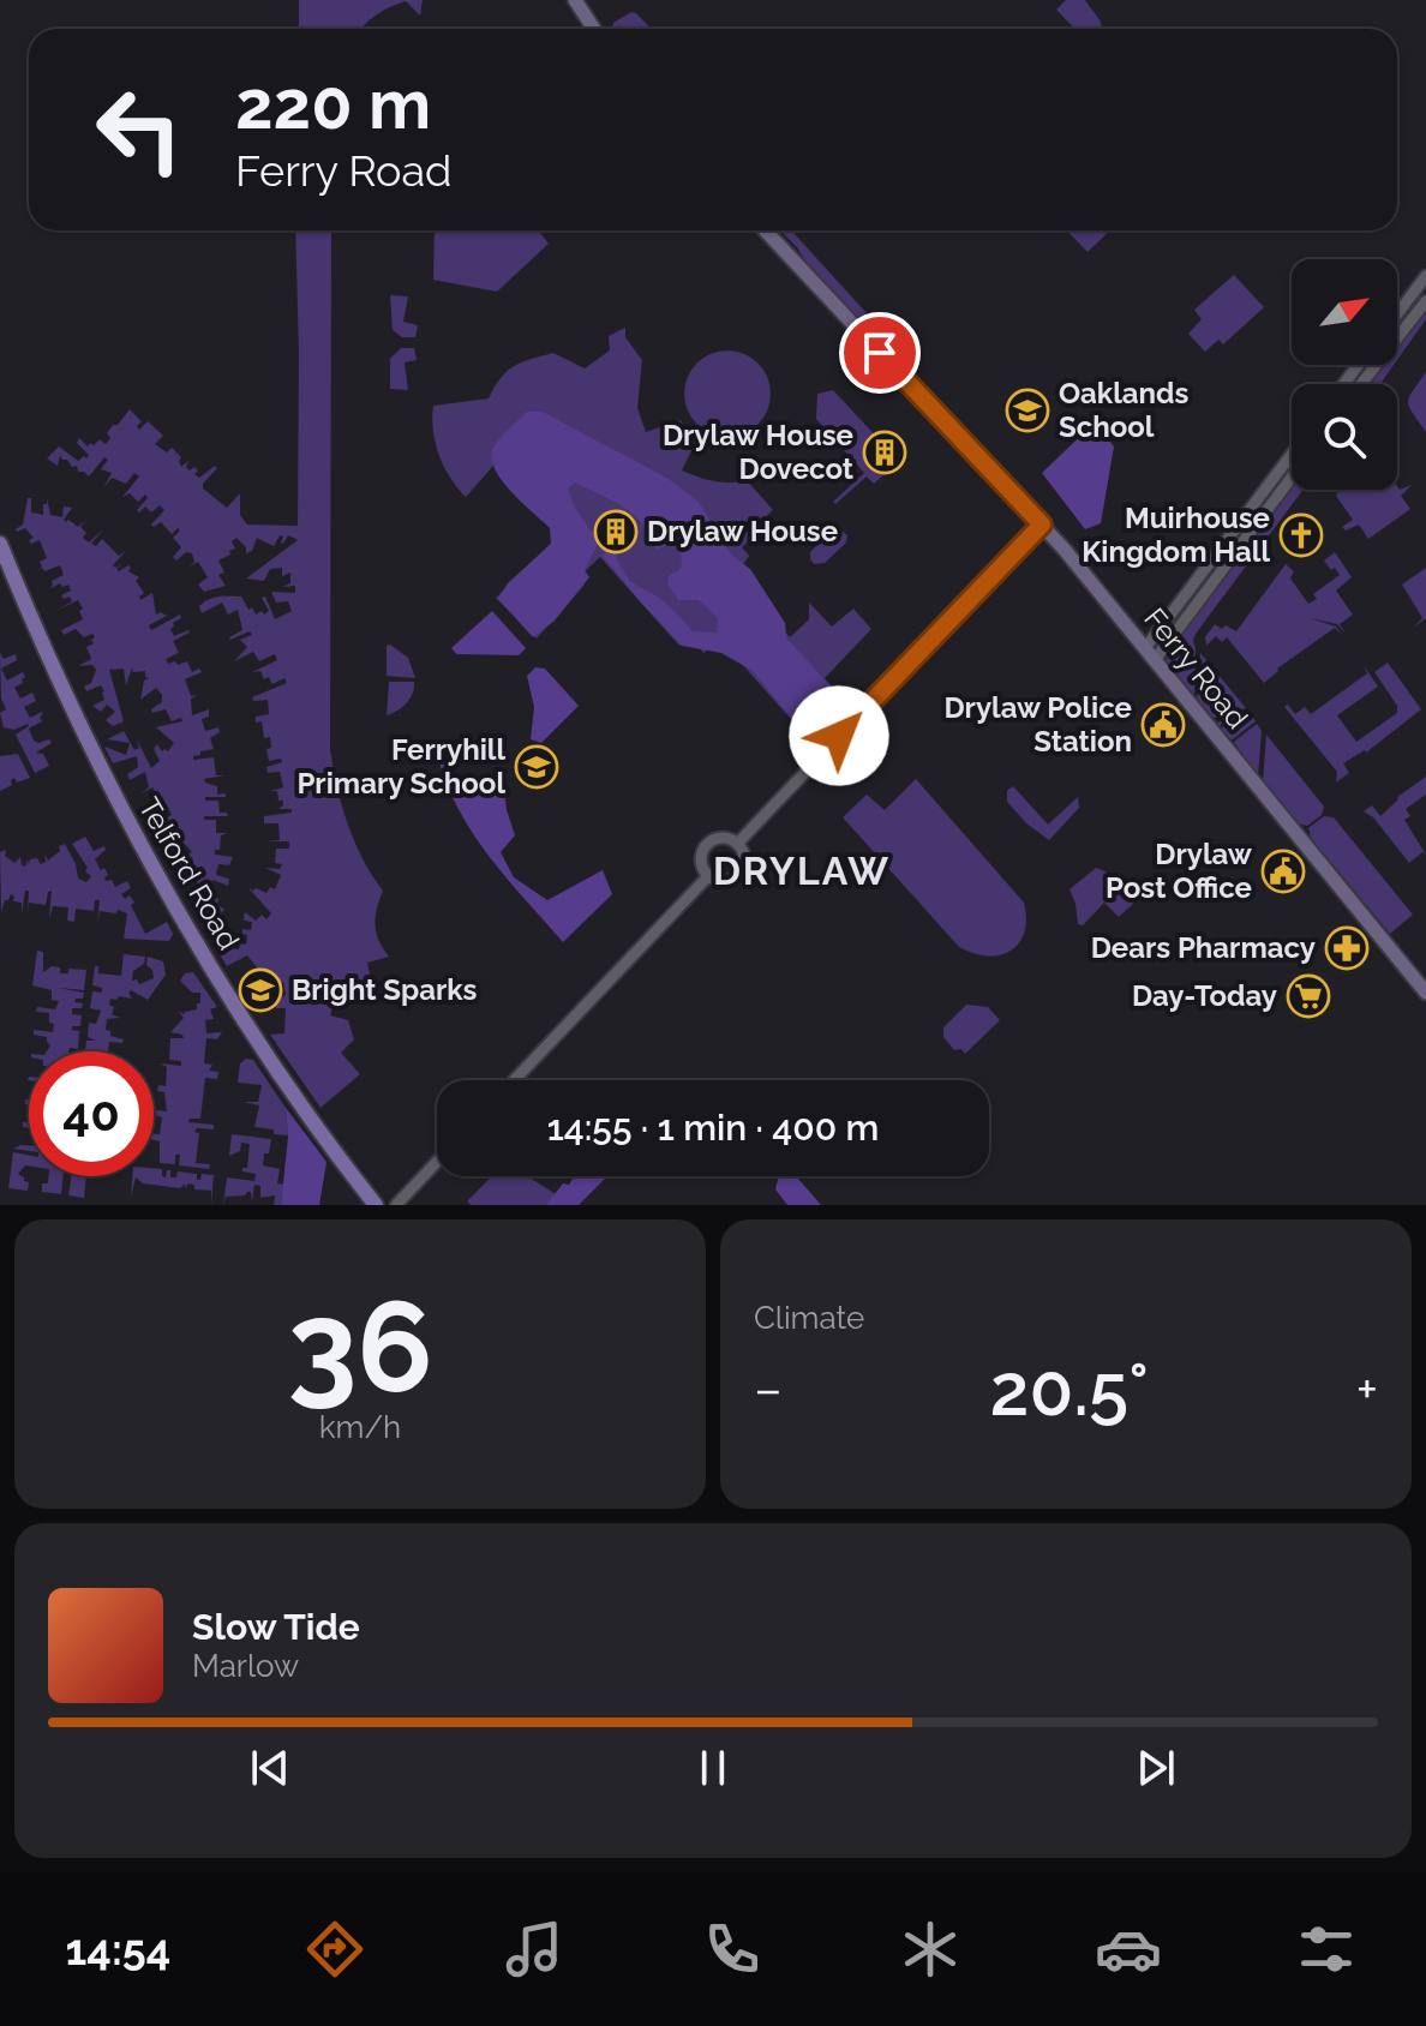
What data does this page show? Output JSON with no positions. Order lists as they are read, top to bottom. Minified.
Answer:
{"streets":{"main road":["Ferry Road","Telford Road"]},"districts":["DRYLAW"],"places":{"school or university":["Oaklands School","Ferryhill Primary School","Bright Sparks"],"building":["Drylaw House Dovecot","Drylaw House"],"church":["Muirhouse Kingdom Hall"],"public building":["Drylaw Police Station","Drylaw Post Office"],"pharmacy":["Dears Pharmacy"],"supermarket":["Day-Today"]},"north":"top right","page":{"turn":["220 m","Ferry Road"],"limit":"40","trip":"14:55 · 1 min · 400 m","tile":[["36","km/h"],"Climate"],"heat":["−","20.5°","+"],"song":["Slow Tide","Marlow"],"tabs":"14:54"}}
